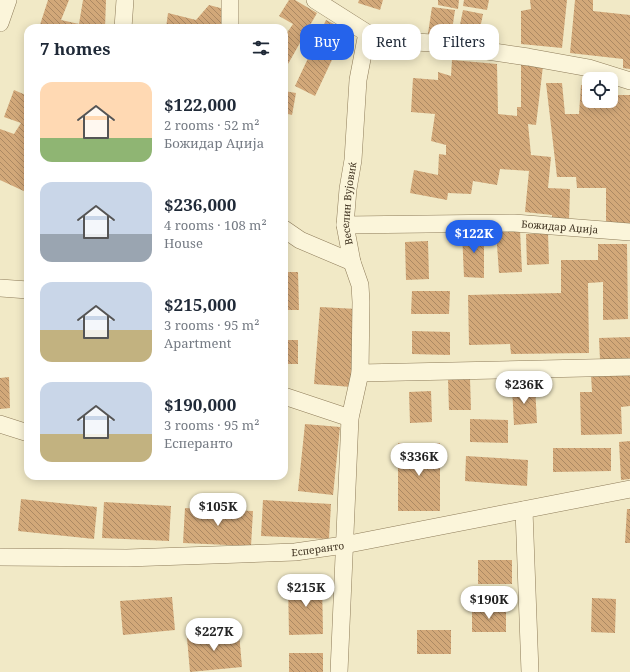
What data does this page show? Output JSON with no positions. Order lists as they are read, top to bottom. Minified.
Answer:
{"streets":{"street":["Веселин Вујовиќ","Божидар Аџија","Есперанто"]},"crossings":[["Веселин Вујовиќ","Божидар Аџија"],["Веселин Вујовиќ","Есперанто"]],"page":{"chip":["Buy","Rent","Filters"],"heading":"7 homes","list":[{"name":"$122,000","note":"2 rooms · 52 m² · Божидар Аџија"},{"name":"$236,000","note":"4 rooms · 108 m² · House"},{"name":"$215,000","note":"3 rooms · 95 m² · Apartment"},{"name":"$190,000","note":"3 rooms · 95 m² · Есперанто"}],"price":["$122K","$236K","$336K","$105K","$215K","$190K","$227K"]}}
